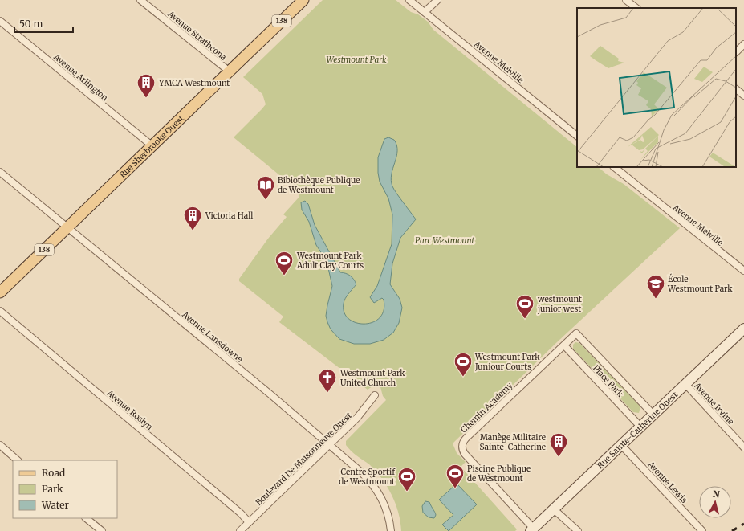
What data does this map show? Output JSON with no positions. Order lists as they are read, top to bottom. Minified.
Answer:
{"streets":{"main road":["138","Rue Sherbrooke Ouest","Rue Sainte-Catherine Ouest"],"street":["Avenue Strathcona","Avenue Melville","Avenue Arlington","Avenue Lansdowne","Place Park","Avenue Irvine","Chemin Academy","Avenue Roslyn","Boulevard De Maisonneuve Ouest","Avenue Lewis"]},"crossings":[["Avenue Strathcona","Rue Sherbrooke Ouest"],["Avenue Arlington","Rue Sherbrooke Ouest"],["Rue Sherbrooke Ouest","Avenue Lansdowne"],["Avenue Lansdowne","Boulevard De Maisonneuve Ouest"],["Place Park","Chemin Academy"],["Place Park","Rue Sainte-Catherine Ouest"],["Avenue Irvine","Rue Sainte-Catherine Ouest"],["Chemin Academy","Rue Sainte-Catherine Ouest"],["Avenue Roslyn","Boulevard De Maisonneuve Ouest"],["Rue Sainte-Catherine Ouest","Avenue Lewis"]],"parks":["Westmount Park","Parc Westmount"],"places":{"building":["YMCA Westmount","Victoria Hall","Manège Militaire Sainte-Catherine"],"library":["Bibiothèque Publique de Westmount"],"sports":["Westmount Park Adult Clay Courts","westmount junior west","Westmount Park Juniour Courts","Piscine Publique de Westmount","Centre Sportif de Westmount"],"school or university":["École Westmount Park"],"church":["Westmount Park United Church"]},"legend":["Road","Park","Water"],"scale_bar":"50 m","north":"top"}
